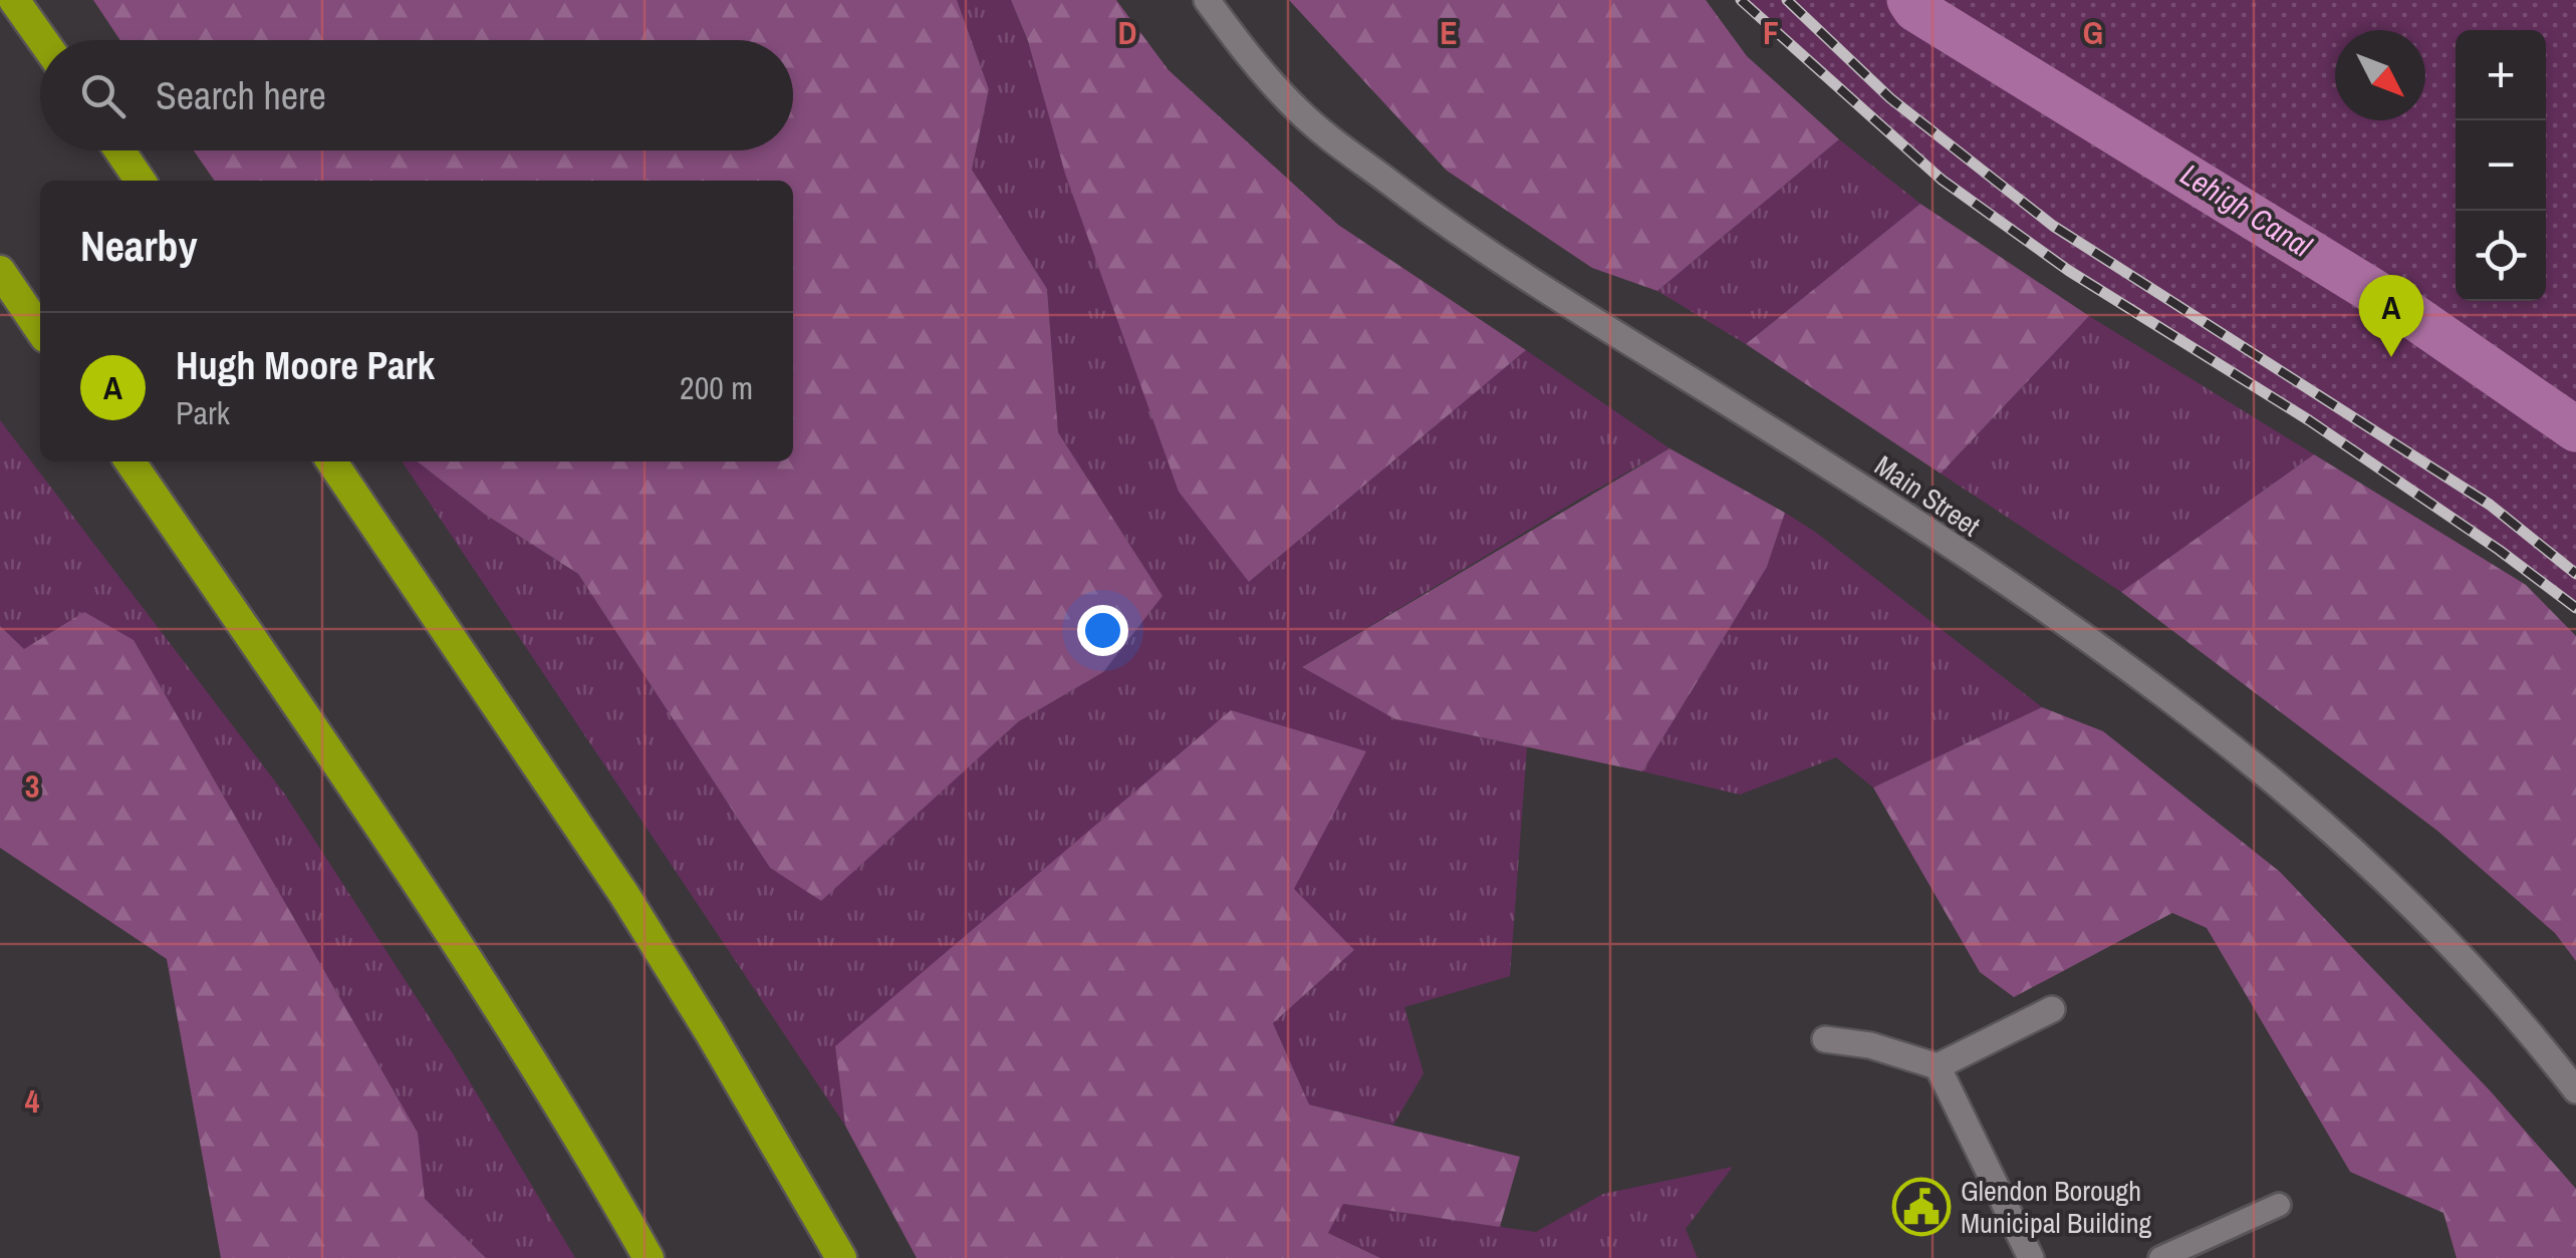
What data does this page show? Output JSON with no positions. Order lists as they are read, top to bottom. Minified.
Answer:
{"streets":{"main road":["Main Street"]},"water":["Lehigh Canal"],"places":{"public building":["Glendon Borough Municipal Building"]},"north":"bottom right","page":{"map_buttons":["+","−"],"search":"Search here","heading":"Nearby","pins":"A","list":[{"mark":"A","name":"Hugh Moore Park","note":"Park","value":"200 m"}]},"grid":{"columns":["D","E","F","G"],"rows":["3","4"]}}
